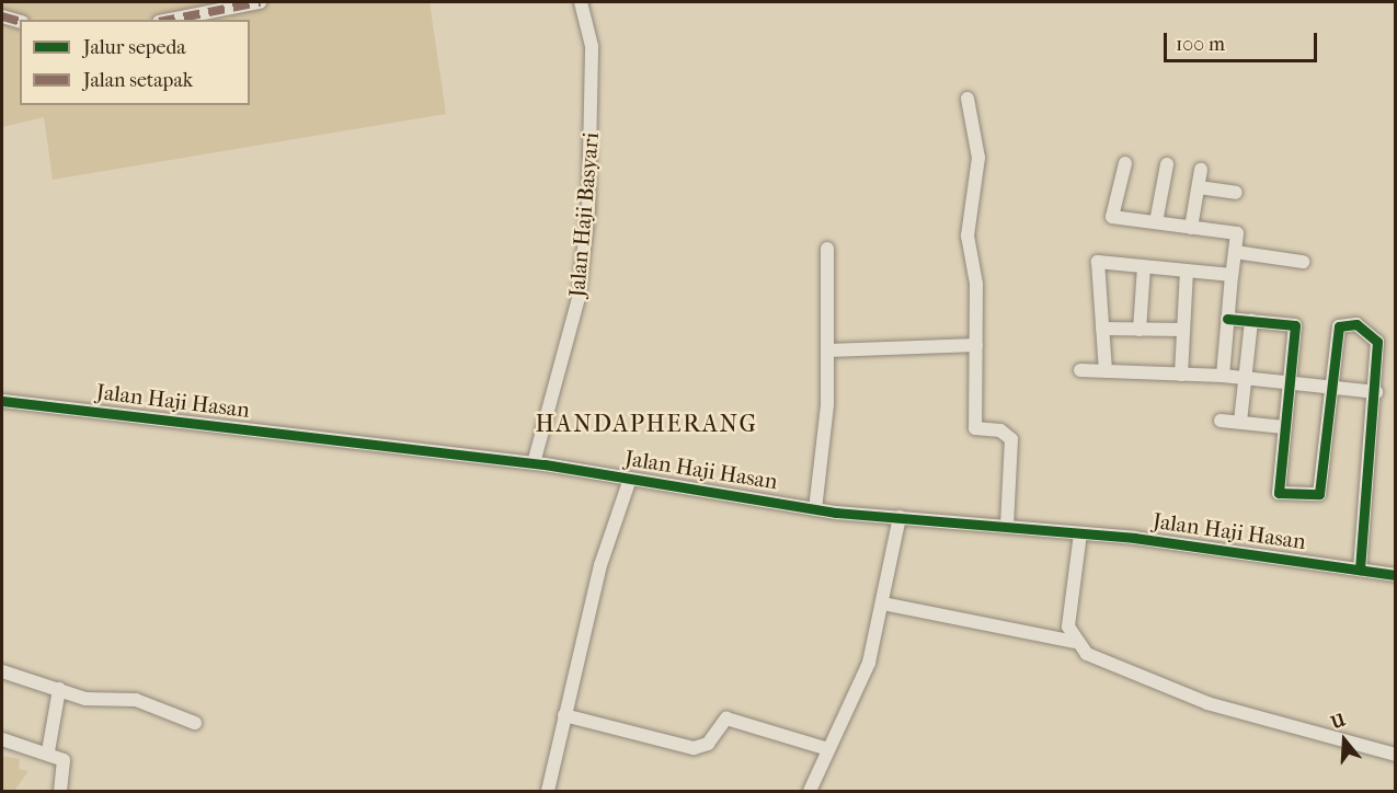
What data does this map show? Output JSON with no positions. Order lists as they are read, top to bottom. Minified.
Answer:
{"streets":{"street":["Jalan Haji Basyari","Jalan Haji Hasan"]},"crossings":[["Jalan Haji Basyari","Jalan Haji Hasan"]],"districts":["HANDAPHERANG"],"legend":["Jalur sepeda","Jalan setapak"],"scale_bar":"100 m","north":"top"}
